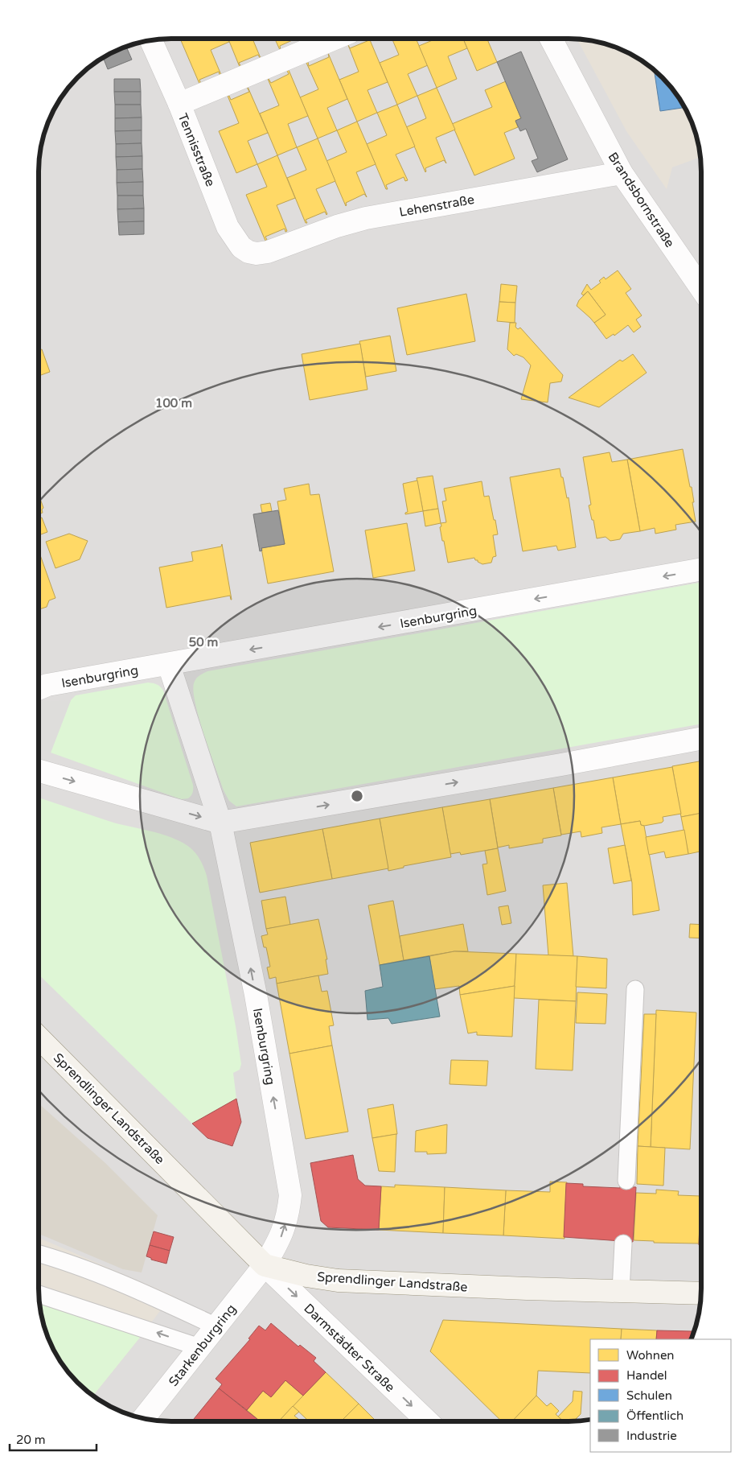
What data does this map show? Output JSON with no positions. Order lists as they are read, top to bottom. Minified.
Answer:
{"streets":{"main road":["Sprendlinger Landstraße"],"street":["Tennisstraße","Brandsbornstraße","Lehenstraße","Isenburgring","Starkenburgring","Darmstädter Straße"]},"crossings":[["Tennisstraße","Lehenstraße"],["Brandsbornstraße","Lehenstraße"],["Isenburgring","Sprendlinger Landstraße"],["Isenburgring","Starkenburgring"],["Isenburgring","Darmstädter Straße"],["Sprendlinger Landstraße","Starkenburgring"],["Sprendlinger Landstraße","Darmstädter Straße"],["Starkenburgring","Darmstädter Straße"]],"one_way":["Darmstädter Straße"],"legend":["Wohnen","Handel","Schulen","Öffentlich","Industrie"],"scale_bar":"20 m","rings":["100 m","50 m"]}
